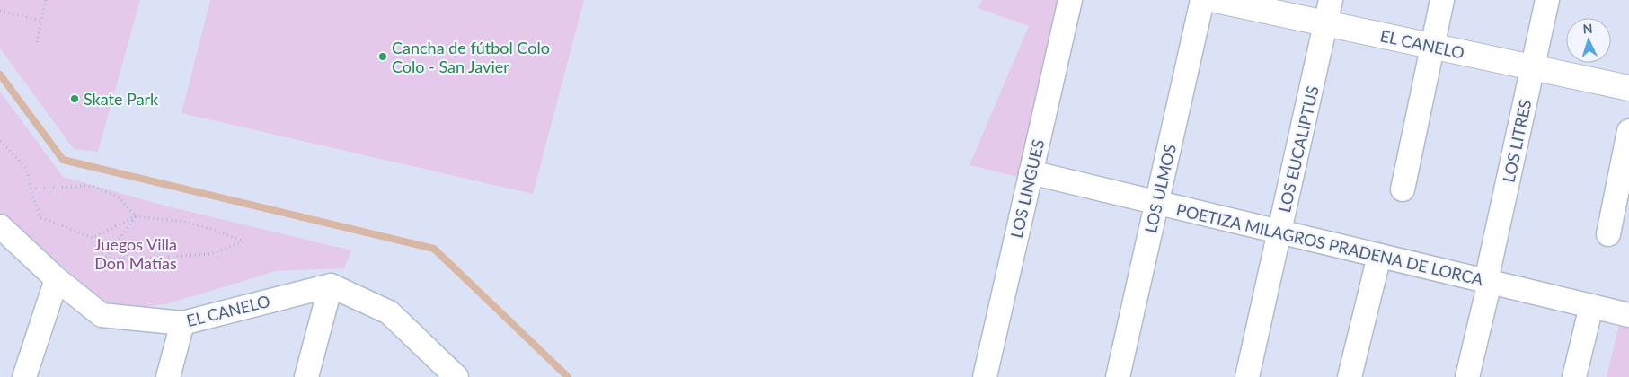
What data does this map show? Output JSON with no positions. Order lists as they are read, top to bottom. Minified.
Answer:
{"streets":{"street":["EL CANELO","LOS LITRES","LOS EUCALIPTUS","LOS LINGUES","LOS ULMOS","POETIZA MILAGROS PRADENA DE LORCA"]},"crossings":[["EL CANELO","LOS LITRES"],["EL CANELO","LOS EUCALIPTUS"],["LOS LITRES","POETIZA MILAGROS PRADENA DE LORCA"],["LOS EUCALIPTUS","POETIZA MILAGROS PRADENA DE LORCA"],["LOS LINGUES","POETIZA MILAGROS PRADENA DE LORCA"],["LOS ULMOS","POETIZA MILAGROS PRADENA DE LORCA"]],"parks":["Juegos Villa Don Matías"],"places":["Cancha de fútbol Colo Colo - San Javier","Skate Park"],"north":"top"}
